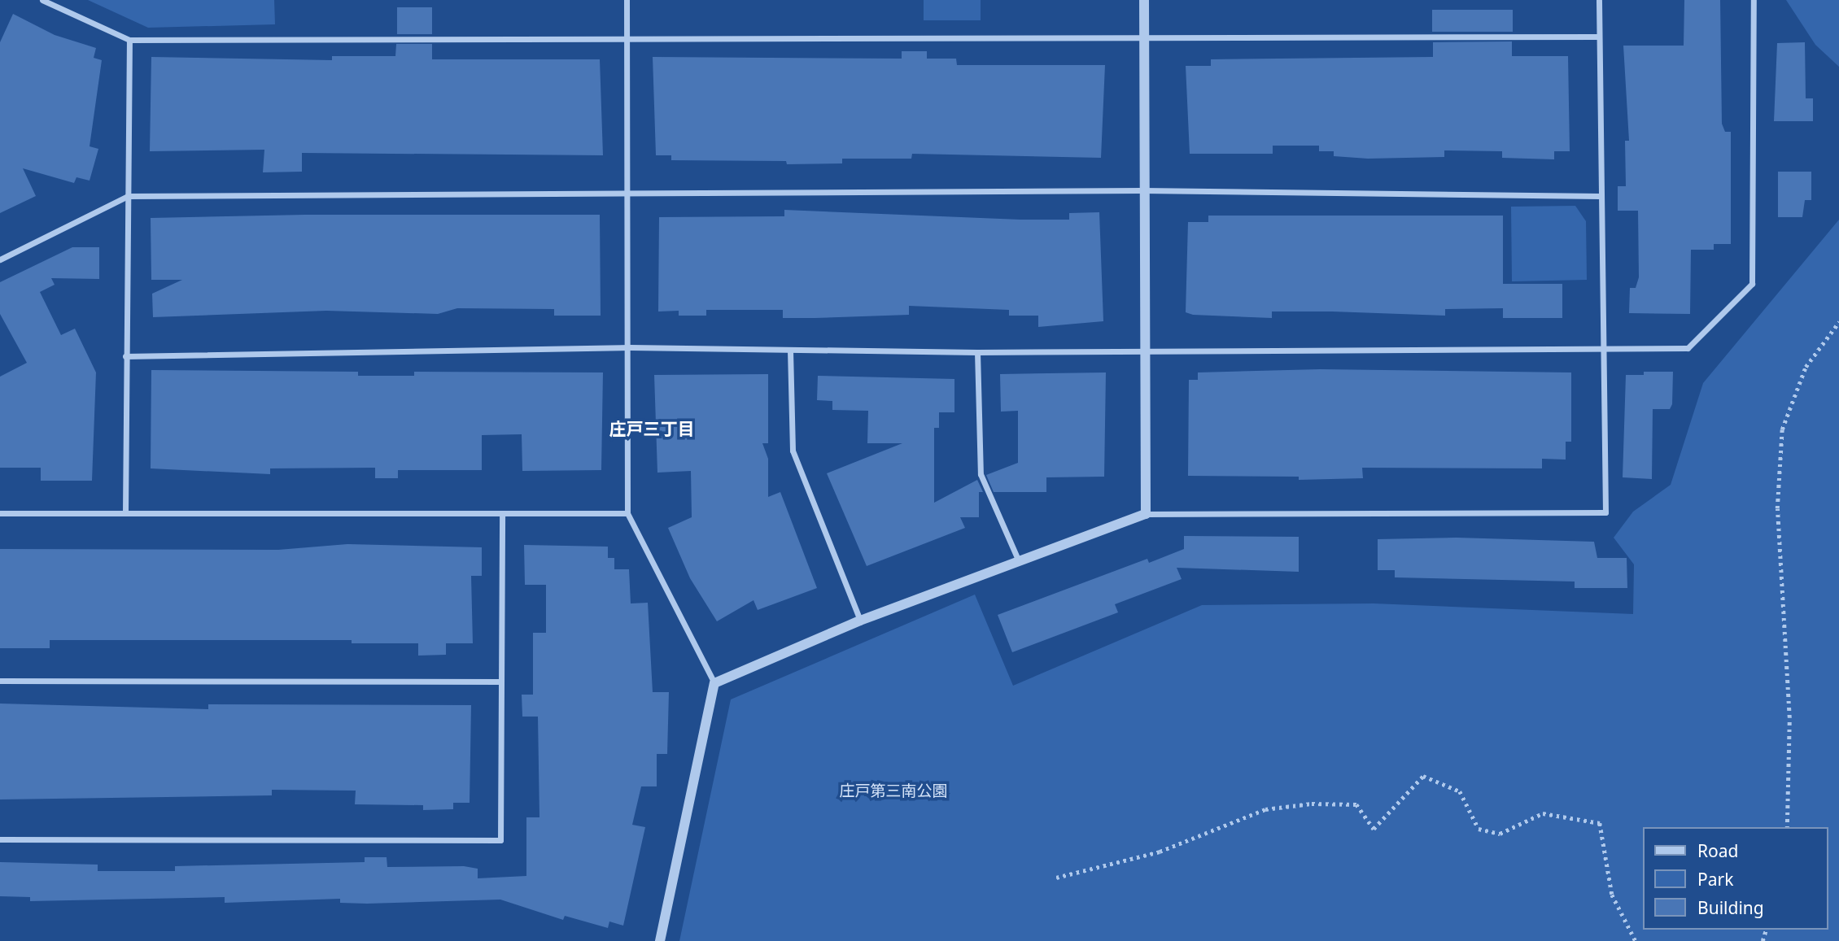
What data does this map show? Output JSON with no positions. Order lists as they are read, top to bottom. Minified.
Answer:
{"districts":["庄戸三丁目"],"parks":["庄戸第三南公園"],"legend":["Road","Park","Building"]}
